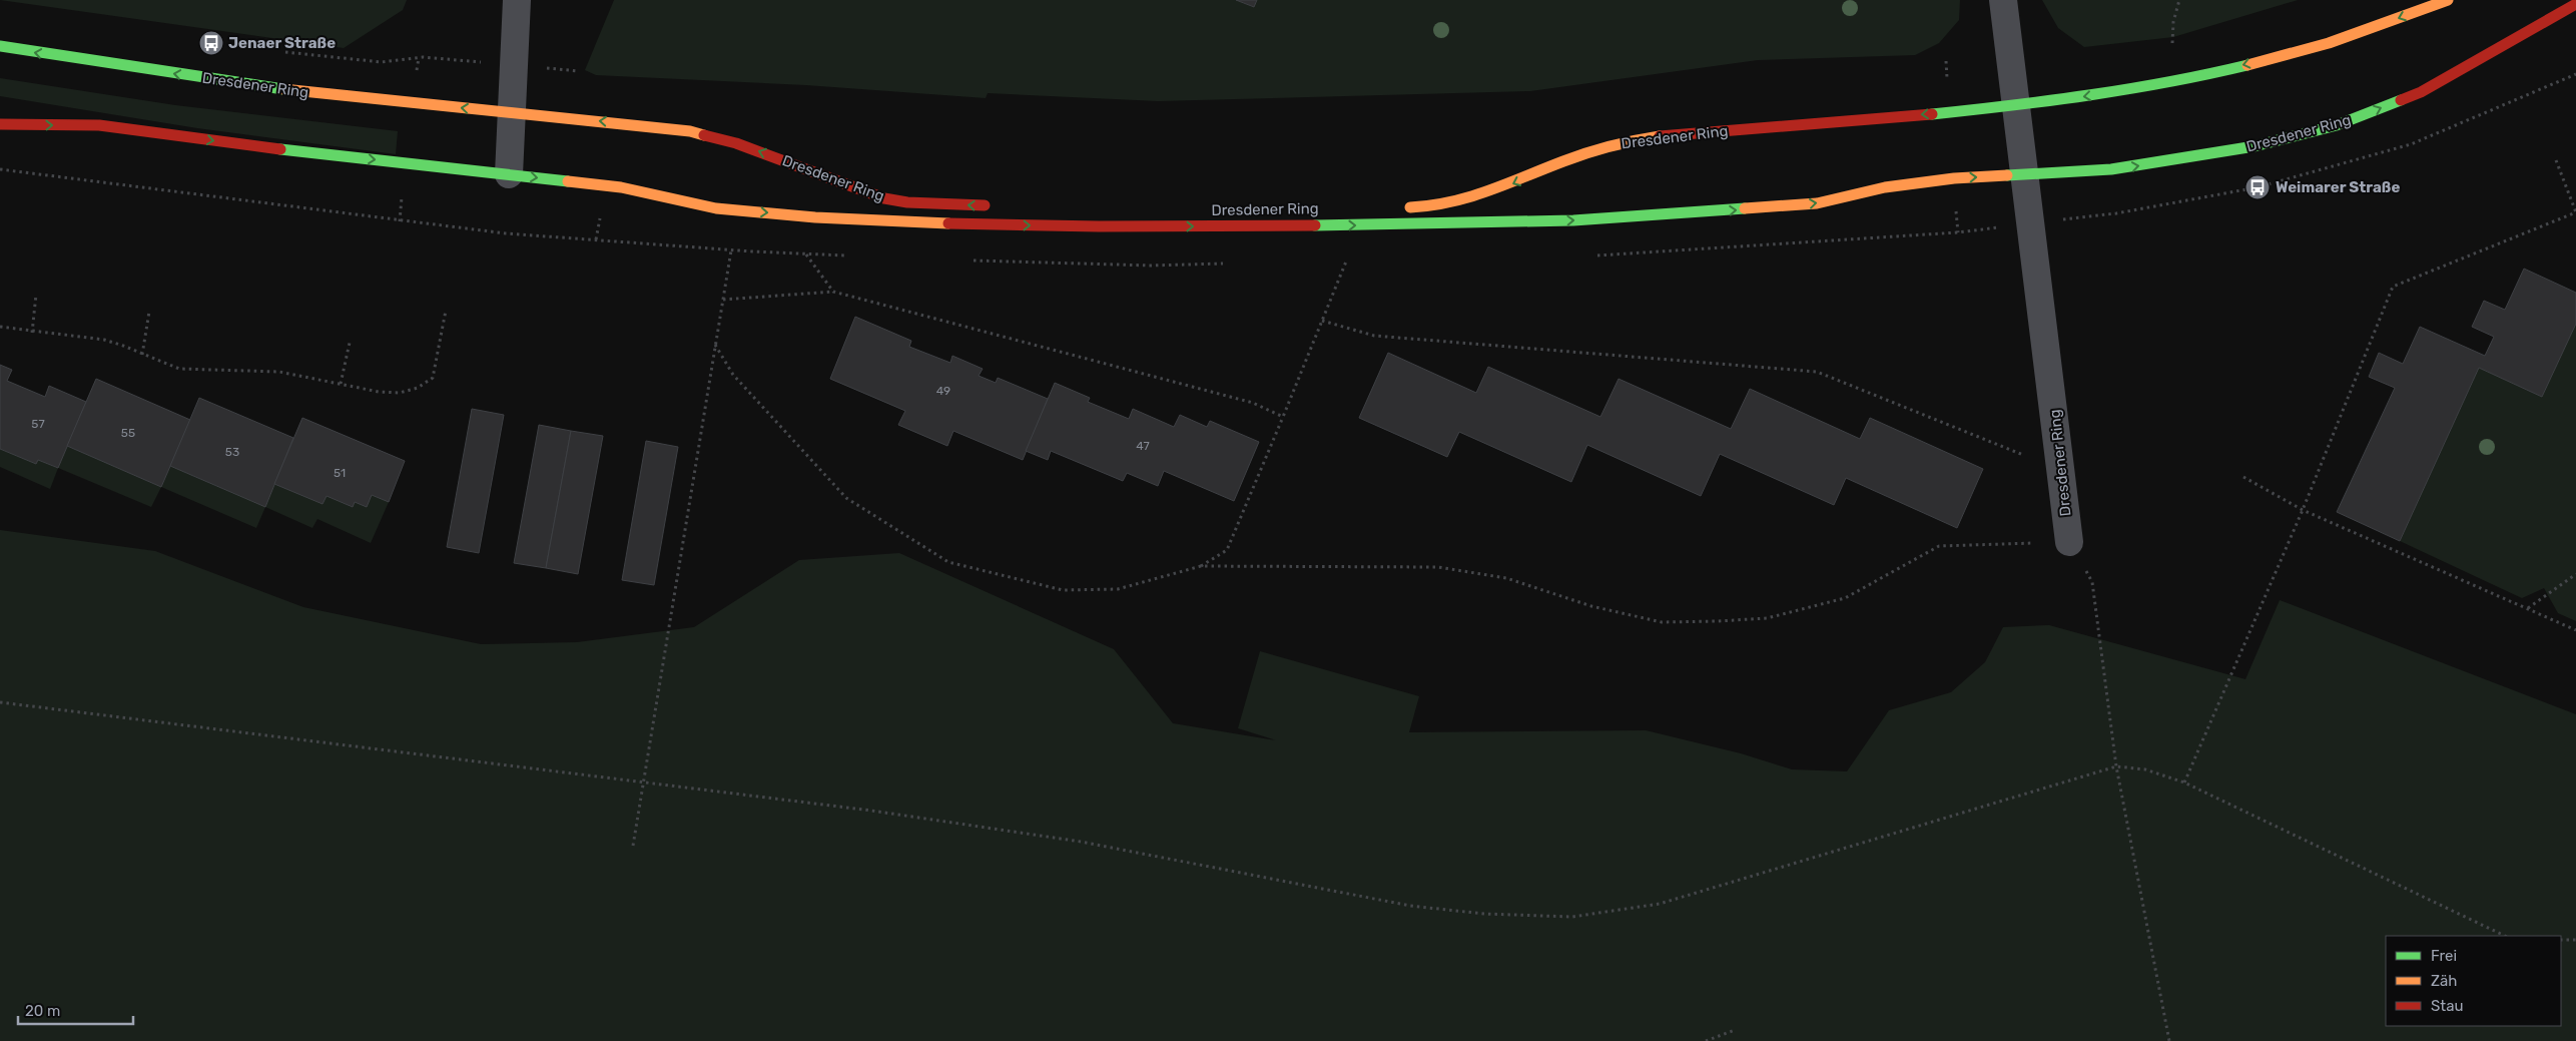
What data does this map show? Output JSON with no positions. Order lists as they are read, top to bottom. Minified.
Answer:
{"streets":{"street":["Dresdener Ring"]},"places":{"bus stop":["Jenaer Straße","Weimarer Straße"]},"house_numbers":["49","57","55","47","53","51"],"legend":["Frei","Zäh","Stau"],"scale_bar":"20 m"}
